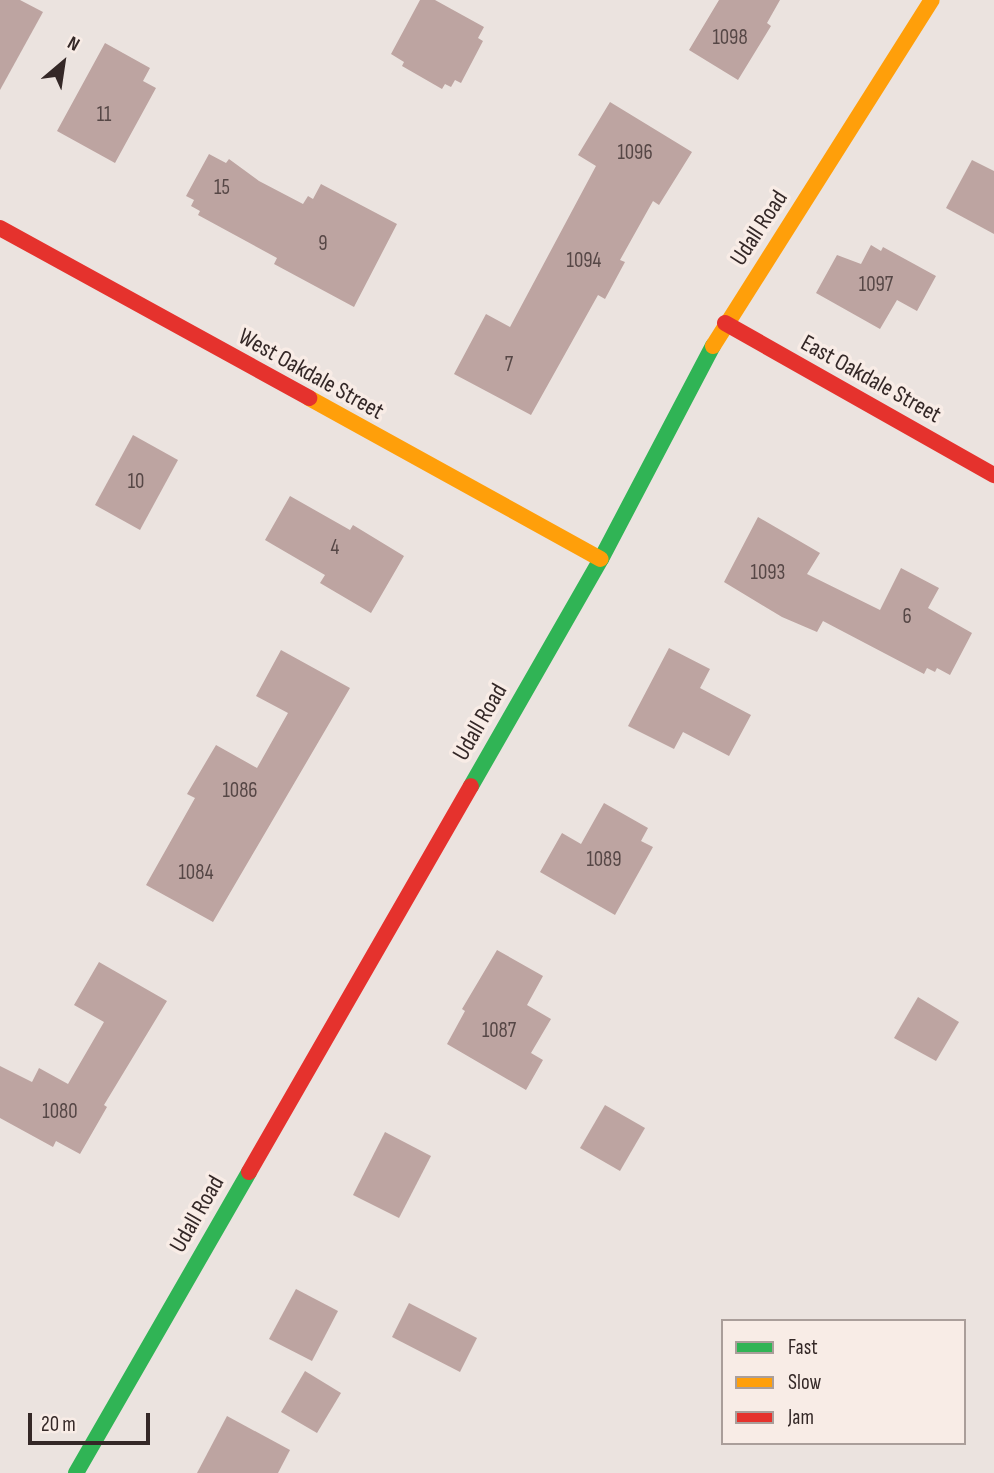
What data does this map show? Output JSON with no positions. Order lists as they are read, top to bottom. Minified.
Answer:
{"streets":{"street":["Udall Road","West Oakdale Street","East Oakdale Street"]},"crossings":[["Udall Road","West Oakdale Street"],["Udall Road","East Oakdale Street"]],"house_numbers":["1098","11","1096","15","9","1094","1097","7","10","4","1093","6","1086","1089","1084","1087","1080"],"legend":["Fast","Slow","Jam"],"scale_bar":"20 m","north":"top right"}
